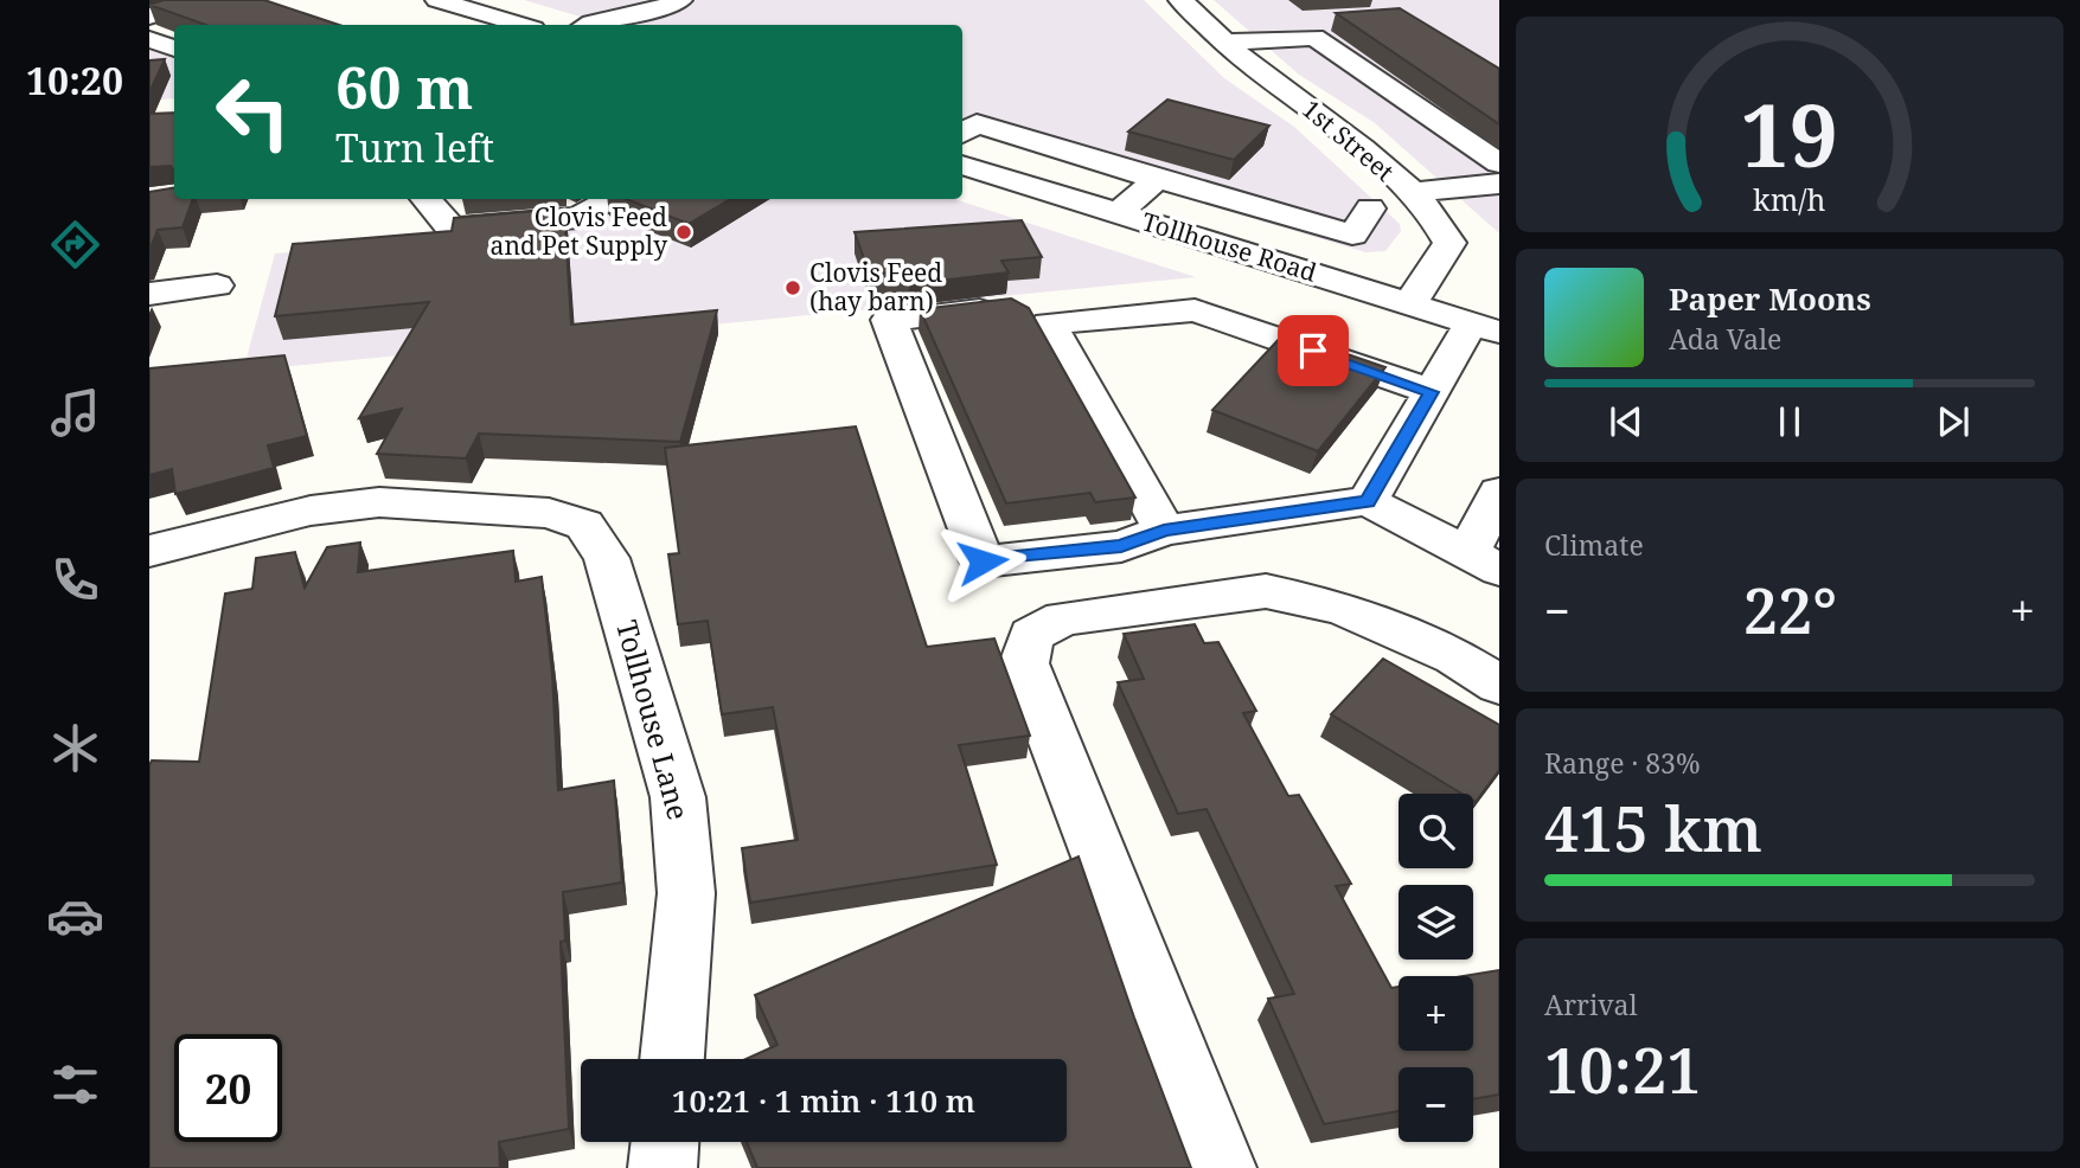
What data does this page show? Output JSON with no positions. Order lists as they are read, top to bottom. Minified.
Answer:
{"streets":{"street":["1st Street","Tollhouse Road","Tollhouse Lane"]},"crossings":[["1st Street","Tollhouse Road"]],"places":["Clovis Feed and Pet Supply","Clovis Feed (hay barn)"],"page":{"tabs":"10:20","turn":["60 m","Turn left"],"song":["Paper Moons","Ada Vale"],"tile":["Climate",["Range · 83%","415 km"],["Arrival","10:21"]],"heat":["−","22°","+"],"map_buttons":["+","−"],"limit":"20","trip":"10:21 · 1 min · 110 m","gauge":["19","km/h"]}}
